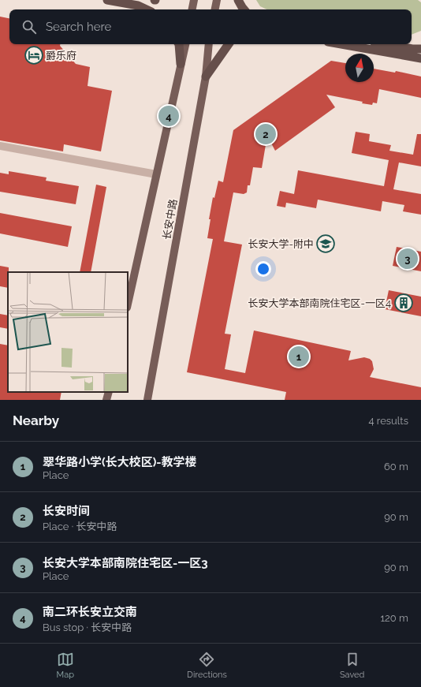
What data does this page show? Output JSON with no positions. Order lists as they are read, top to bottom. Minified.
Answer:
{"streets":{"main road":["长安中路"]},"places":{"hotel":["爵乐府"],"school or university":["长安大学-附中"],"building":["长安大学本部南院住宅区-一区4"]},"north":"top","page":{"search":"Search here","pins":["4","2","3","1"],"heading":["Nearby","4 results"],"list":[{"mark":"1","name":"翠华路小学(长大校区)-教学楼","note":"Place","value":"60 m"},{"mark":"2","name":"长安时间","note":"Place · 长安中路","value":"90 m"},{"mark":"3","name":"长安大学本部南院住宅区-一区3","note":"Place","value":"90 m"},{"mark":"4","name":"南二环长安立交南","note":"Bus stop · 长安中路","value":"120 m"}],"nav":["Map","Directions","Saved"]}}
